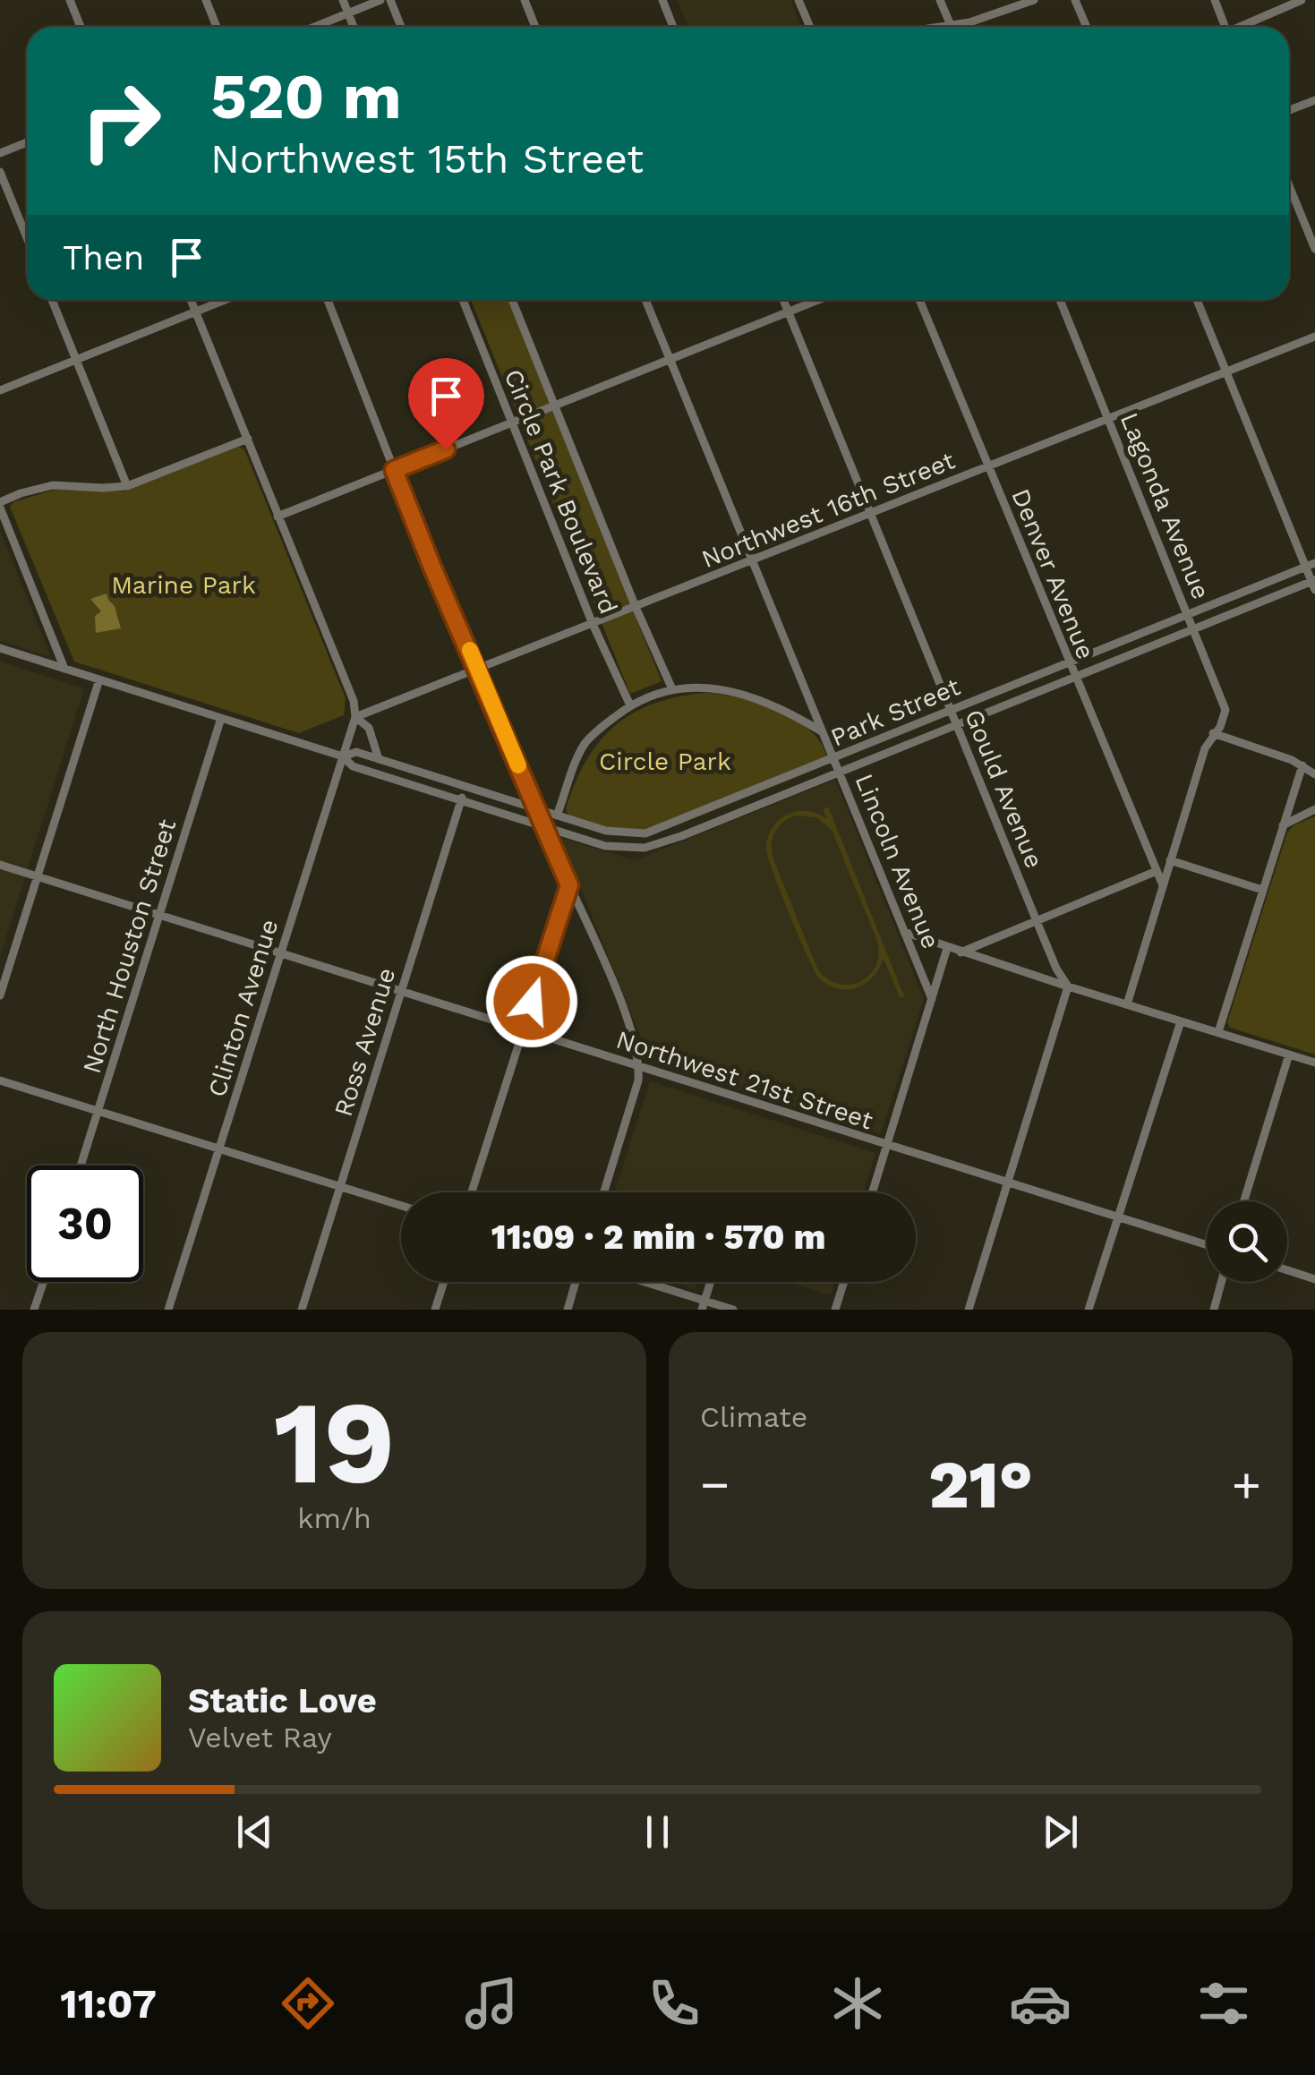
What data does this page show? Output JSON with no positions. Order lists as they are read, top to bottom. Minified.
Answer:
{"streets":{"street":["Circle Park Boulevard","Lagonda Avenue","Northwest 16th Street","Denver Avenue","Park Street","Gould Avenue","Lincoln Avenue","North Houston Street","Clinton Avenue","Ross Avenue","Northwest 21st Street"]},"crossings":[["Circle Park Boulevard","Northwest 16th Street"],["Lagonda Avenue","Northwest 16th Street"],["Lagonda Avenue","Denver Avenue"],["Lagonda Avenue","Park Street"],["Northwest 16th Street","Denver Avenue"],["Northwest 16th Street","Gould Avenue"],["Northwest 16th Street","Lincoln Avenue"],["Northwest 16th Street","Clinton Avenue"],["Denver Avenue","Park Street"],["Park Street","Gould Avenue"],["Park Street","Lincoln Avenue"],["Park Street","Clinton Avenue"],["Park Street","Ross Avenue"],["Lincoln Avenue","Northwest 21st Street"],["North Houston Street","Northwest 21st Street"],["Clinton Avenue","Northwest 21st Street"],["Ross Avenue","Northwest 21st Street"]],"parks":["Marine Park","Circle Park"],"page":{"turn":["520 m","Northwest 15th Street"],"then":"Then","limit":"30","trip":"11:09 · 2 min · 570 m","tile":[["19","km/h"],"Climate"],"heat":["−","21°","+"],"song":["Static Love","Velvet Ray"],"tabs":"11:07"}}
